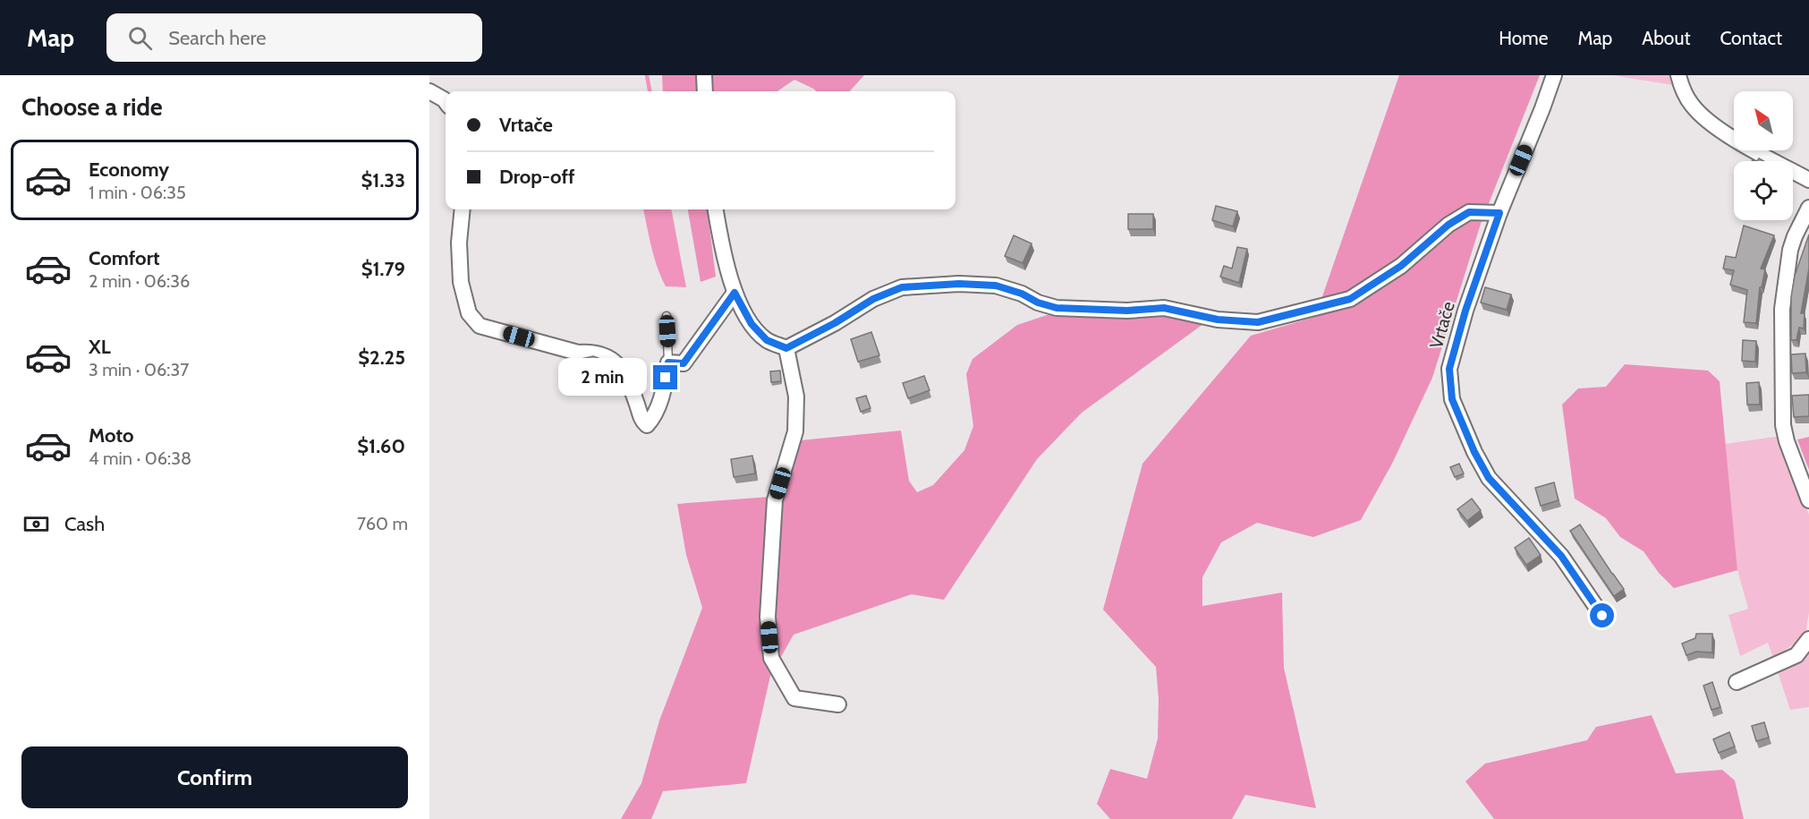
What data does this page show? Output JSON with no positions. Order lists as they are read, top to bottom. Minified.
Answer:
{"streets":{"street":["Vrtače"]},"north":"top left","page":{"header":"Map","search":"Search here","nav":["Home","Map","About","Contact"],"heading":"Choose a ride","banner":["Vrtače","Drop-off"],"list":[{"name":"Economy","note":"1 min · 06:35","value":"$1.33"},{"name":"Comfort","note":"2 min · 06:36","value":"$1.79"},{"name":"XL","note":"3 min · 06:37","value":"$2.25"},{"name":"Moto","note":"4 min · 06:38","value":"$1.60"}],"bubble":"2 min","pay":["Cash","760 m"],"buttons":"Confirm"}}
